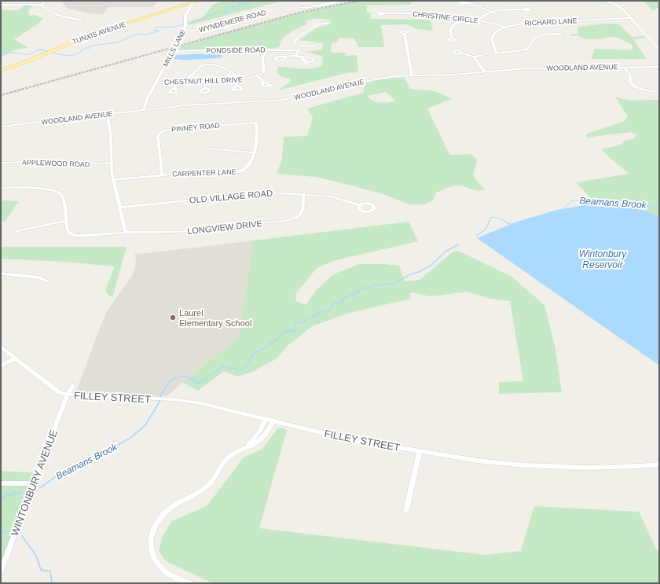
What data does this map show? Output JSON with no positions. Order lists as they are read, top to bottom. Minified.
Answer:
{"streets":{"main road":["TUNXIS AVENUE"],"street":["CHRISTINE CIRCLE","WYNDEMERE ROAD","RICHARD LANE","MILLS LANE","PONDSIDE ROAD","WOODLAND AVENUE","CHESTNUT HILL DRIVE","PINNEY ROAD","APPLEWOOD ROAD","CARPENTER LANE","OLD VILLAGE ROAD","LONGVIEW DRIVE","FILLEY STREET","WINTONBURY AVENUE"]},"crossings":[["CHRISTINE CIRCLE","RICHARD LANE"],["WYNDEMERE ROAD","MILLS LANE"],["TUNXIS AVENUE","MILLS LANE"],["MILLS LANE","PONDSIDE ROAD"],["MILLS LANE","WOODLAND AVENUE"],["MILLS LANE","CHESTNUT HILL DRIVE"],["PINNEY ROAD","CARPENTER LANE"],["OLD VILLAGE ROAD","LONGVIEW DRIVE"],["FILLEY STREET","WINTONBURY AVENUE"]],"water":["Beamans Brook","Wintonbury Reservoir"],"places":["Laurel Elementary School"]}
